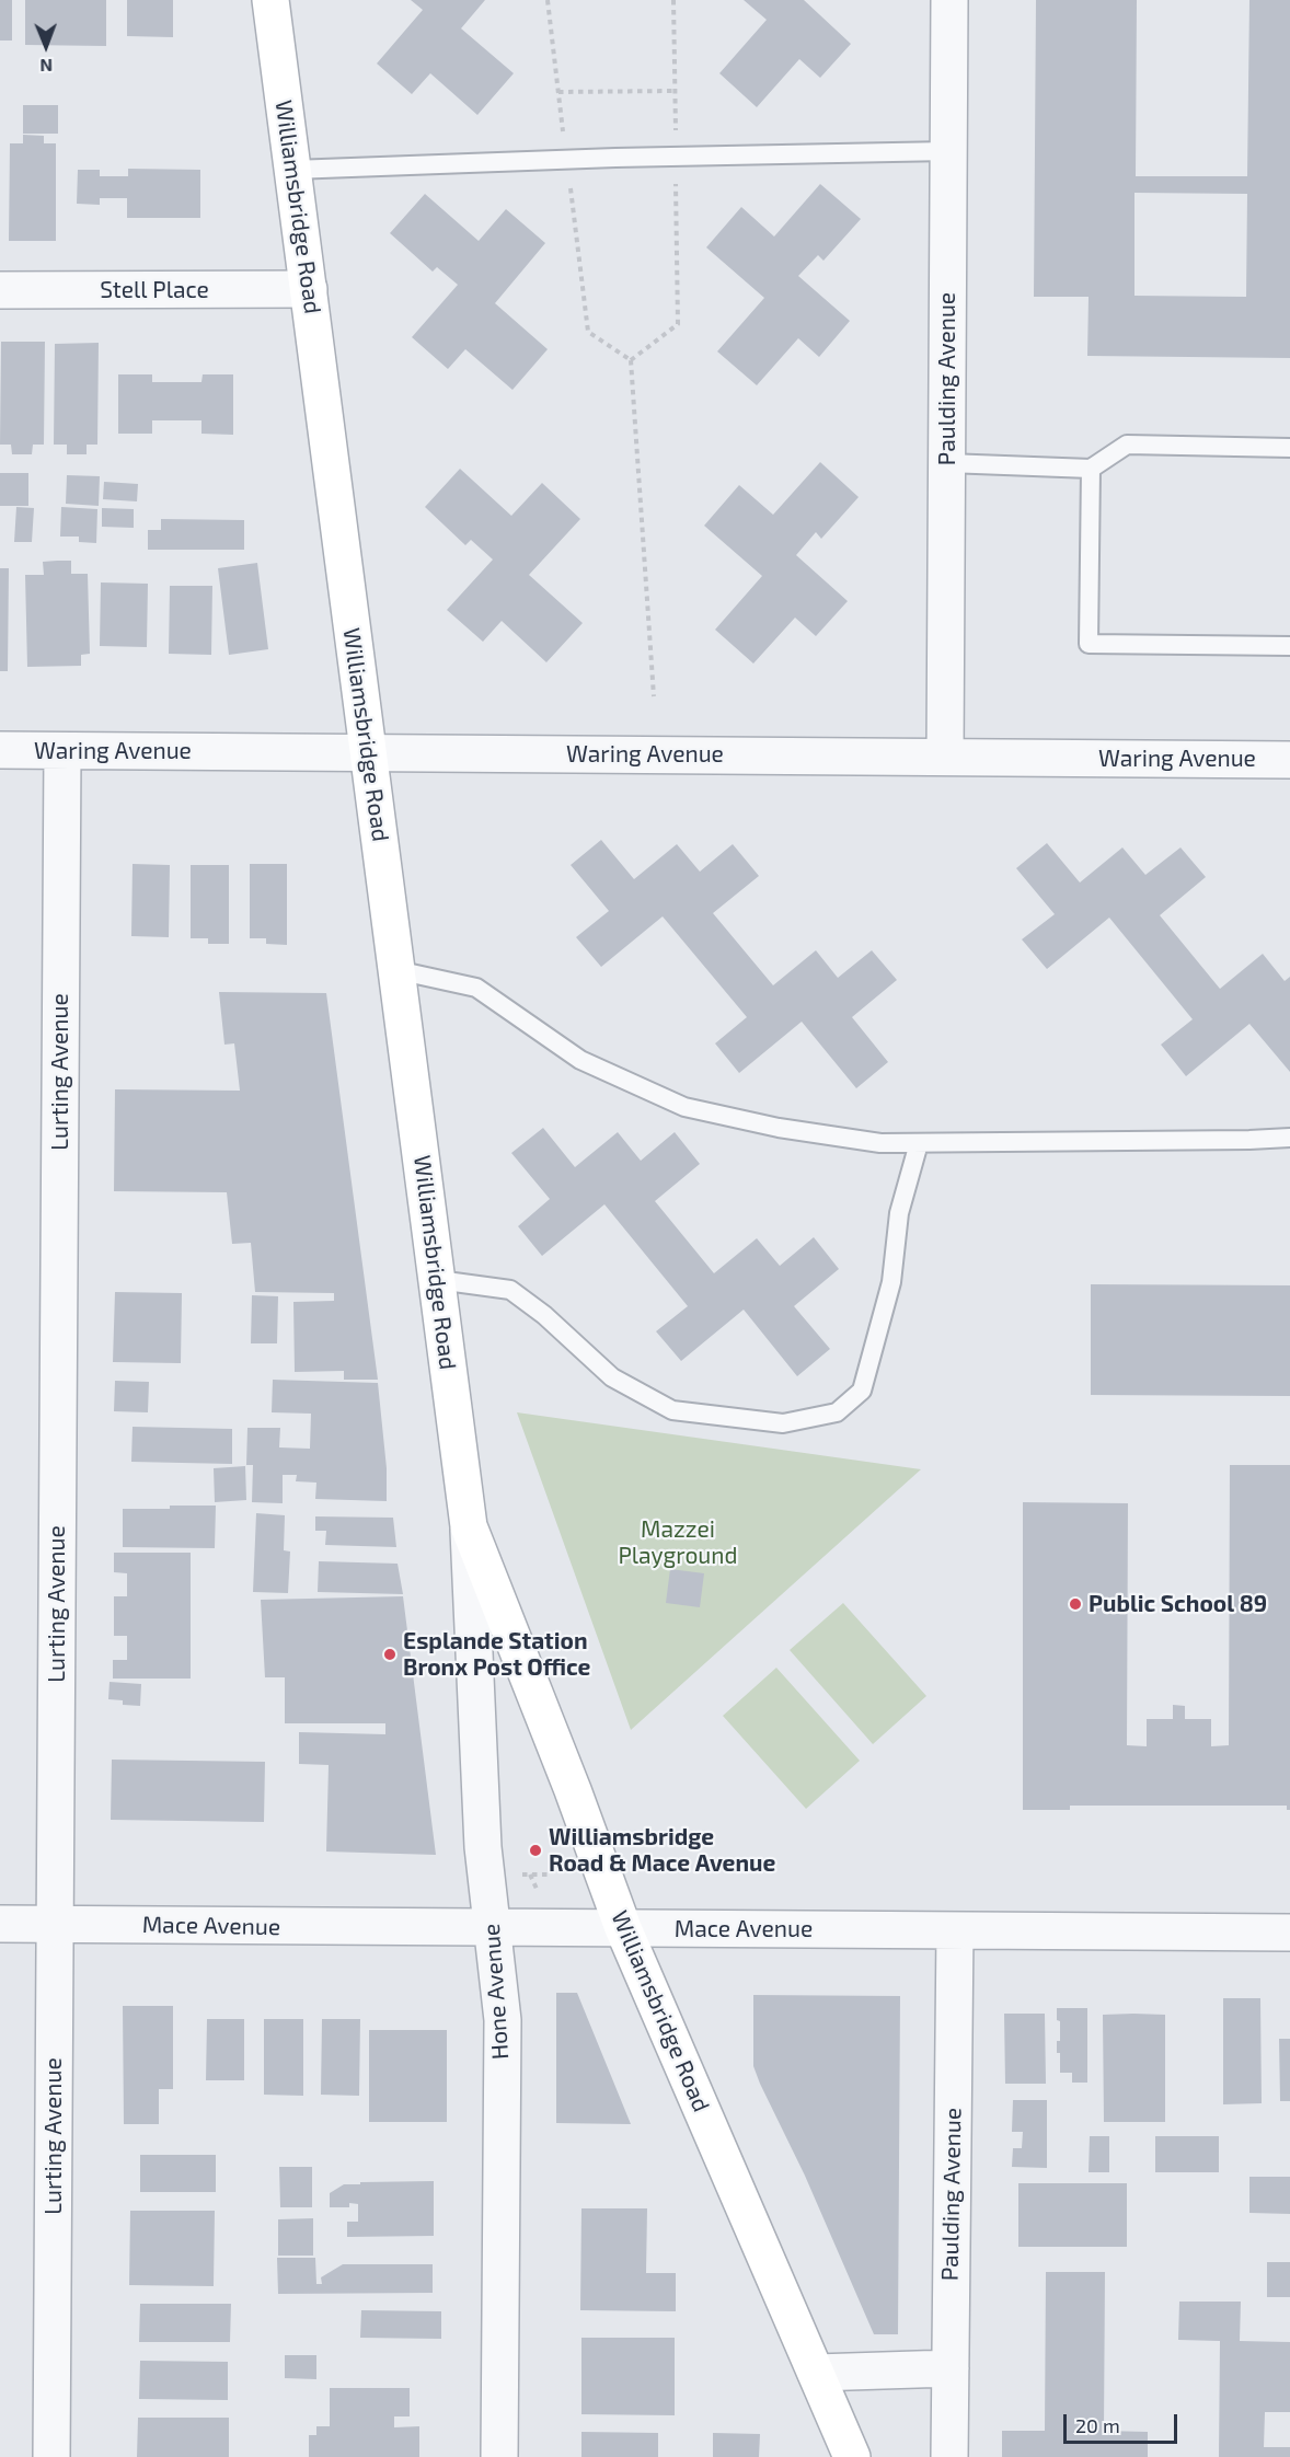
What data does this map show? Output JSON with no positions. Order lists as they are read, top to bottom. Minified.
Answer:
{"streets":{"main road":["Williamsbridge Road"],"street":["Stell Place","Paulding Avenue","Waring Avenue","Lurting Avenue","Mace Avenue","Hone Avenue"]},"crossings":[["Williamsbridge Road","Stell Place"],["Williamsbridge Road","Waring Avenue"],["Williamsbridge Road","Mace Avenue"],["Williamsbridge Road","Hone Avenue"],["Paulding Avenue","Waring Avenue"],["Paulding Avenue","Mace Avenue"],["Waring Avenue","Lurting Avenue"],["Lurting Avenue","Mace Avenue"],["Mace Avenue","Hone Avenue"]],"parks":["Mazzei Playground"],"places":["Public School 89","Esplande Station Bronx Post Office","Williamsbridge Road & Mace Avenue"],"scale_bar":"20 m","north":"bottom"}
